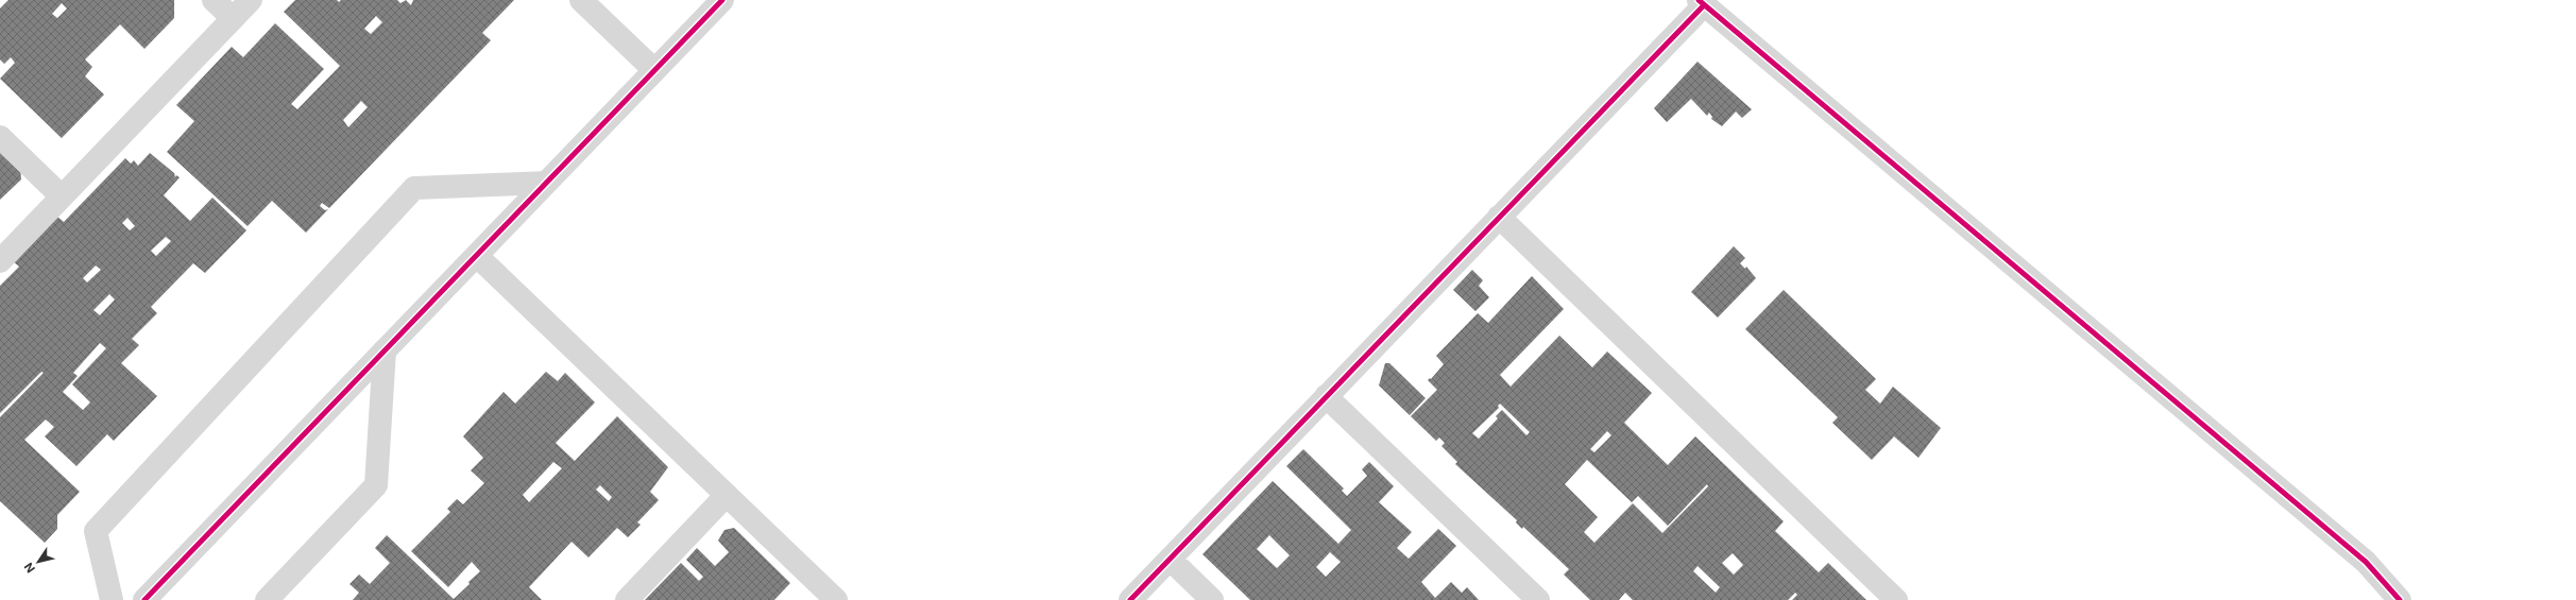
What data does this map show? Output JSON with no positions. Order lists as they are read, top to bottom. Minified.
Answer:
{"north":"bottom left"}
